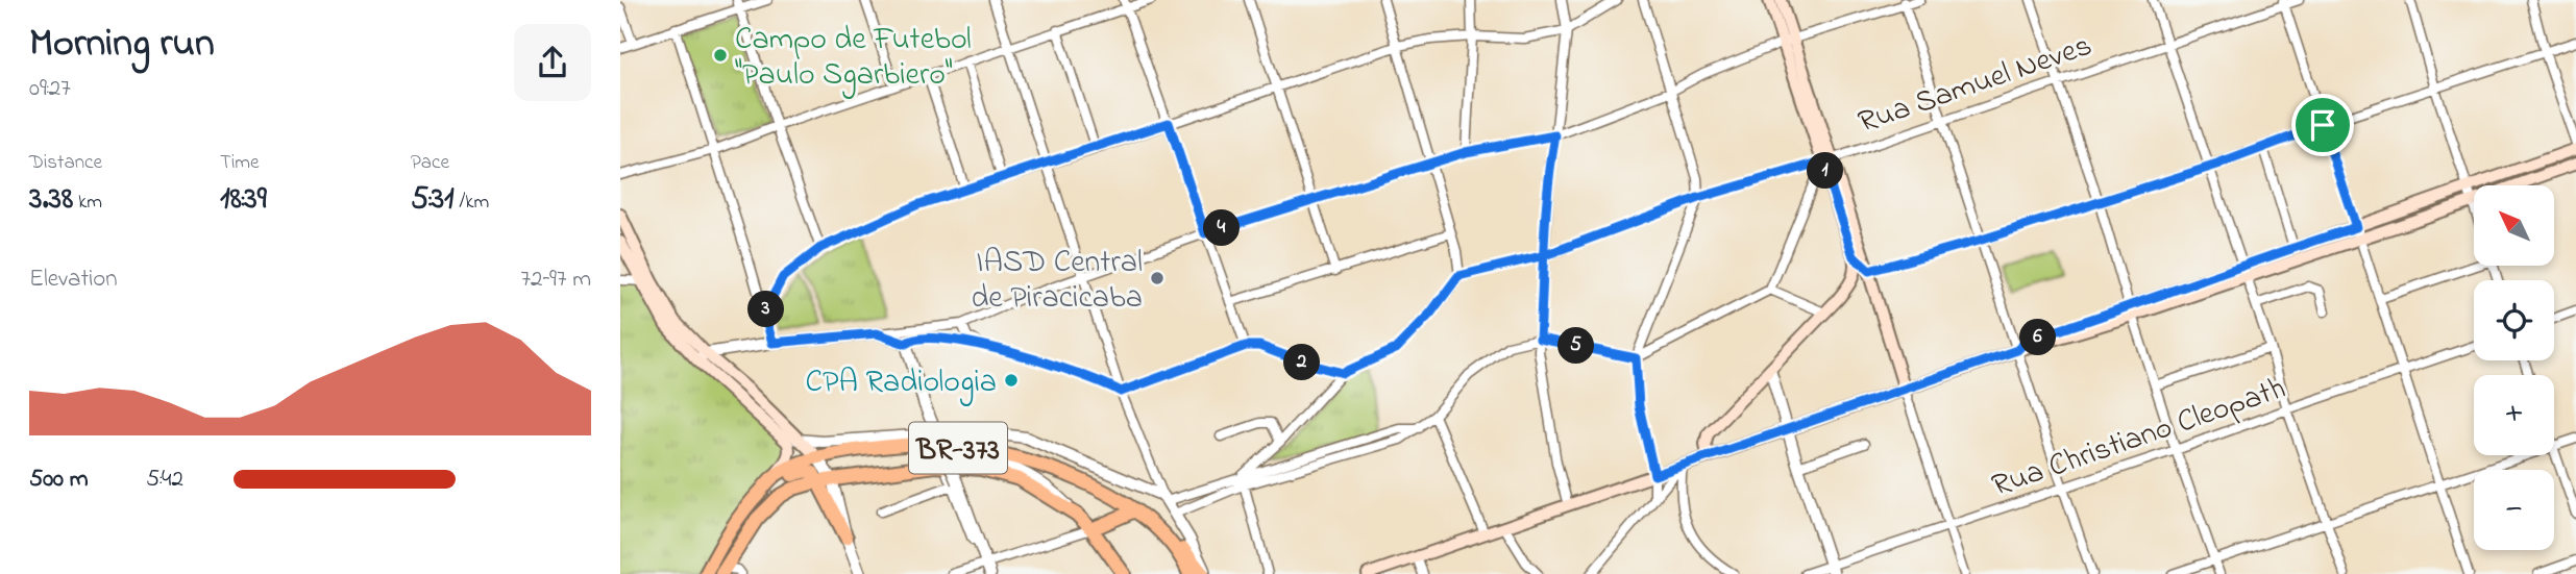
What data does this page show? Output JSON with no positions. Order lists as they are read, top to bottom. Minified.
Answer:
{"streets":{"main road":["BR-373"],"street":["Rua Samuel Neves","Rua Christiano Cleopath"]},"places":["Campo de Futebol \"Paulo Sgarbiero\"","IASD Central de Piracicaba","CPA Radiologia"],"north":"top left","page":{"heading":["Morning run","09:27"],"stats":[["Distance","3.38 km"],["Time","18:39"],["Pace","5:31 /km"]],"pins":["1","4","3","6","5","2"],"map_buttons":["+","−"],"chart":["Elevation","72–97 m"],"list":[{"name":"500 m","note":"5:42"}]}}
